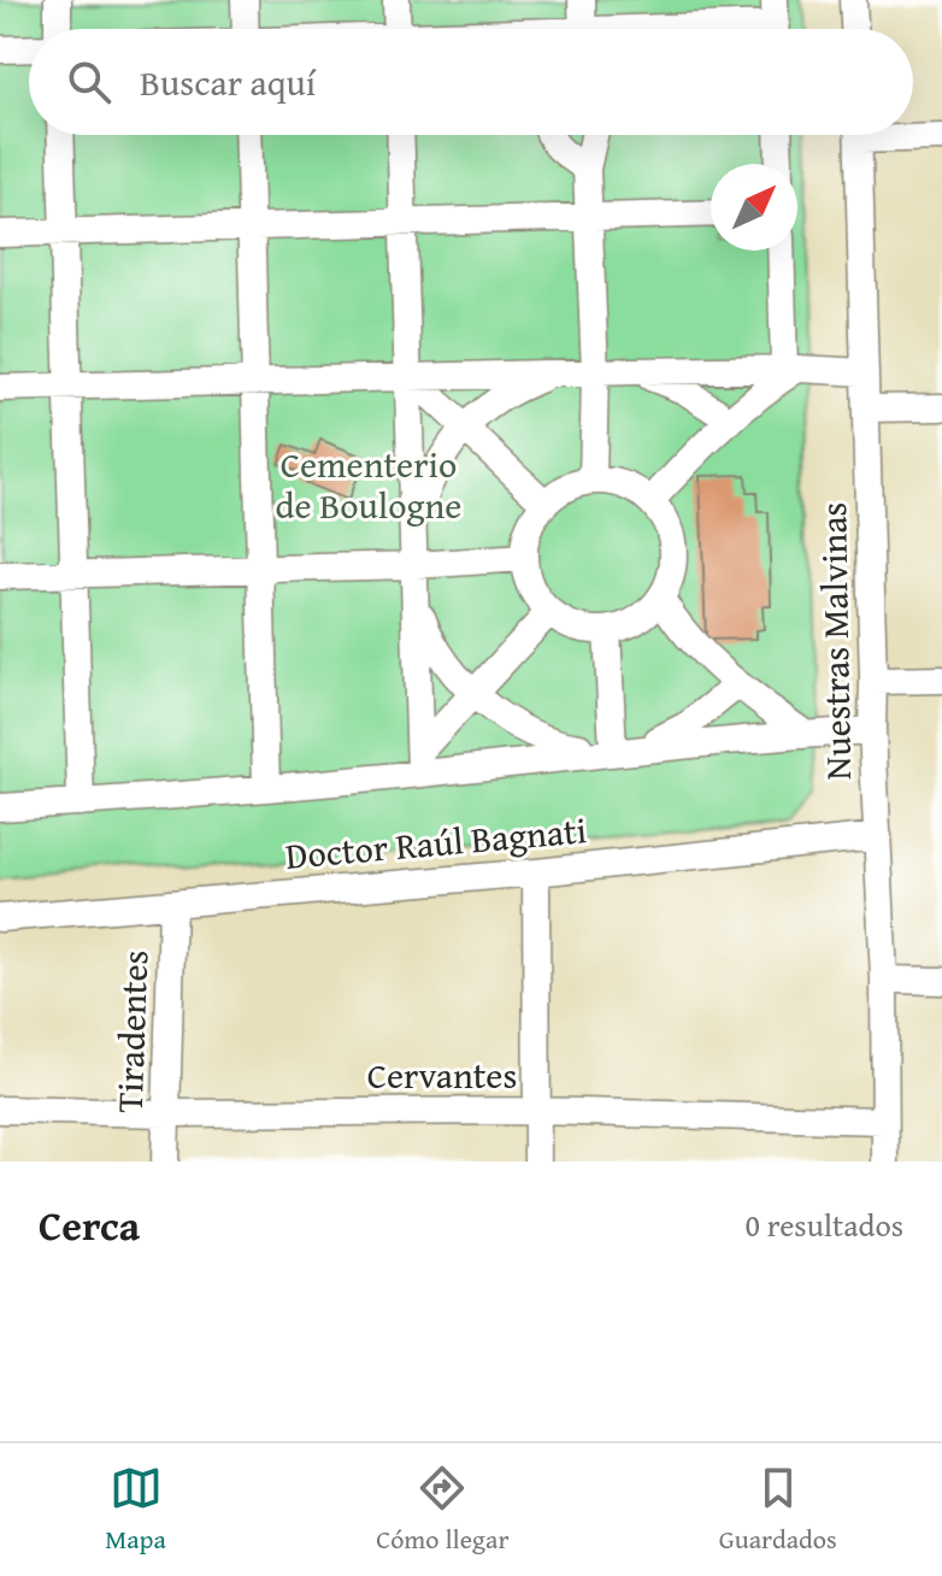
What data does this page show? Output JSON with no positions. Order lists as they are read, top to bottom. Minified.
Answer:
{"streets":{"street":["Nuestras Malvinas","Doctor Raúl Bagnati","Tiradentes","Cervantes"]},"crossings":[["Nuestras Malvinas","Doctor Raúl Bagnati"],["Nuestras Malvinas","Cervantes"],["Doctor Raúl Bagnati","Tiradentes"],["Tiradentes","Cervantes"]],"parks":["Cementerio de Boulogne"],"north":"top right","page":{"search":"Buscar aquí","heading":["Cerca","0 resultados"],"nav":["Mapa","Cómo llegar","Guardados"]}}
